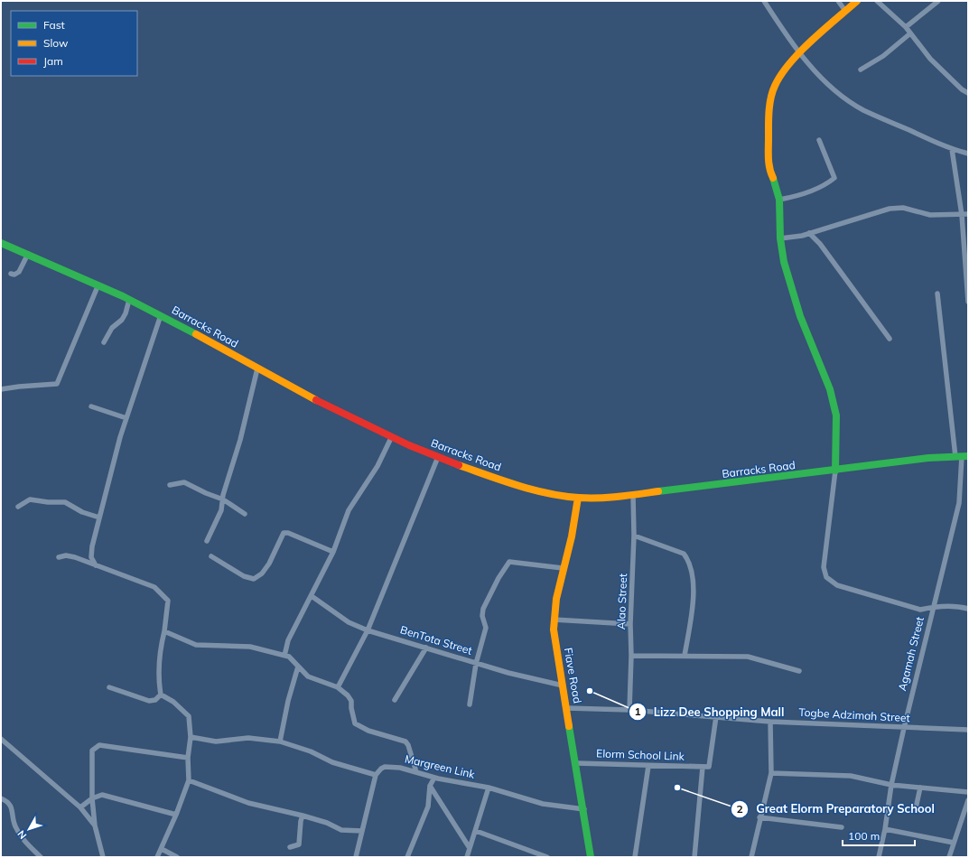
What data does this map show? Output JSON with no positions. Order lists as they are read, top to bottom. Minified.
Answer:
{"streets":{"street":["Barracks Road","Alao Street","BenTota Street","Agamah Street","Fiave Road","Togbe Adzimah Street","Elorm School Link","Margreen Link"]},"crossings":[["Barracks Road","Alao Street"],["Barracks Road","Agamah Street"],["Barracks Road","Fiave Road"],["Alao Street","Togbe Adzimah Street"],["BenTota Street","Fiave Road"],["Agamah Street","Togbe Adzimah Street"],["Fiave Road","Togbe Adzimah Street"],["Fiave Road","Elorm School Link"],["Fiave Road","Margreen Link"]],"places":["Lizz Dee Shopping Mall","Great Elorm Preparatory School"],"legend":["Fast","Slow","Jam"],"scale_bar":"100 m","north":"bottom left"}
